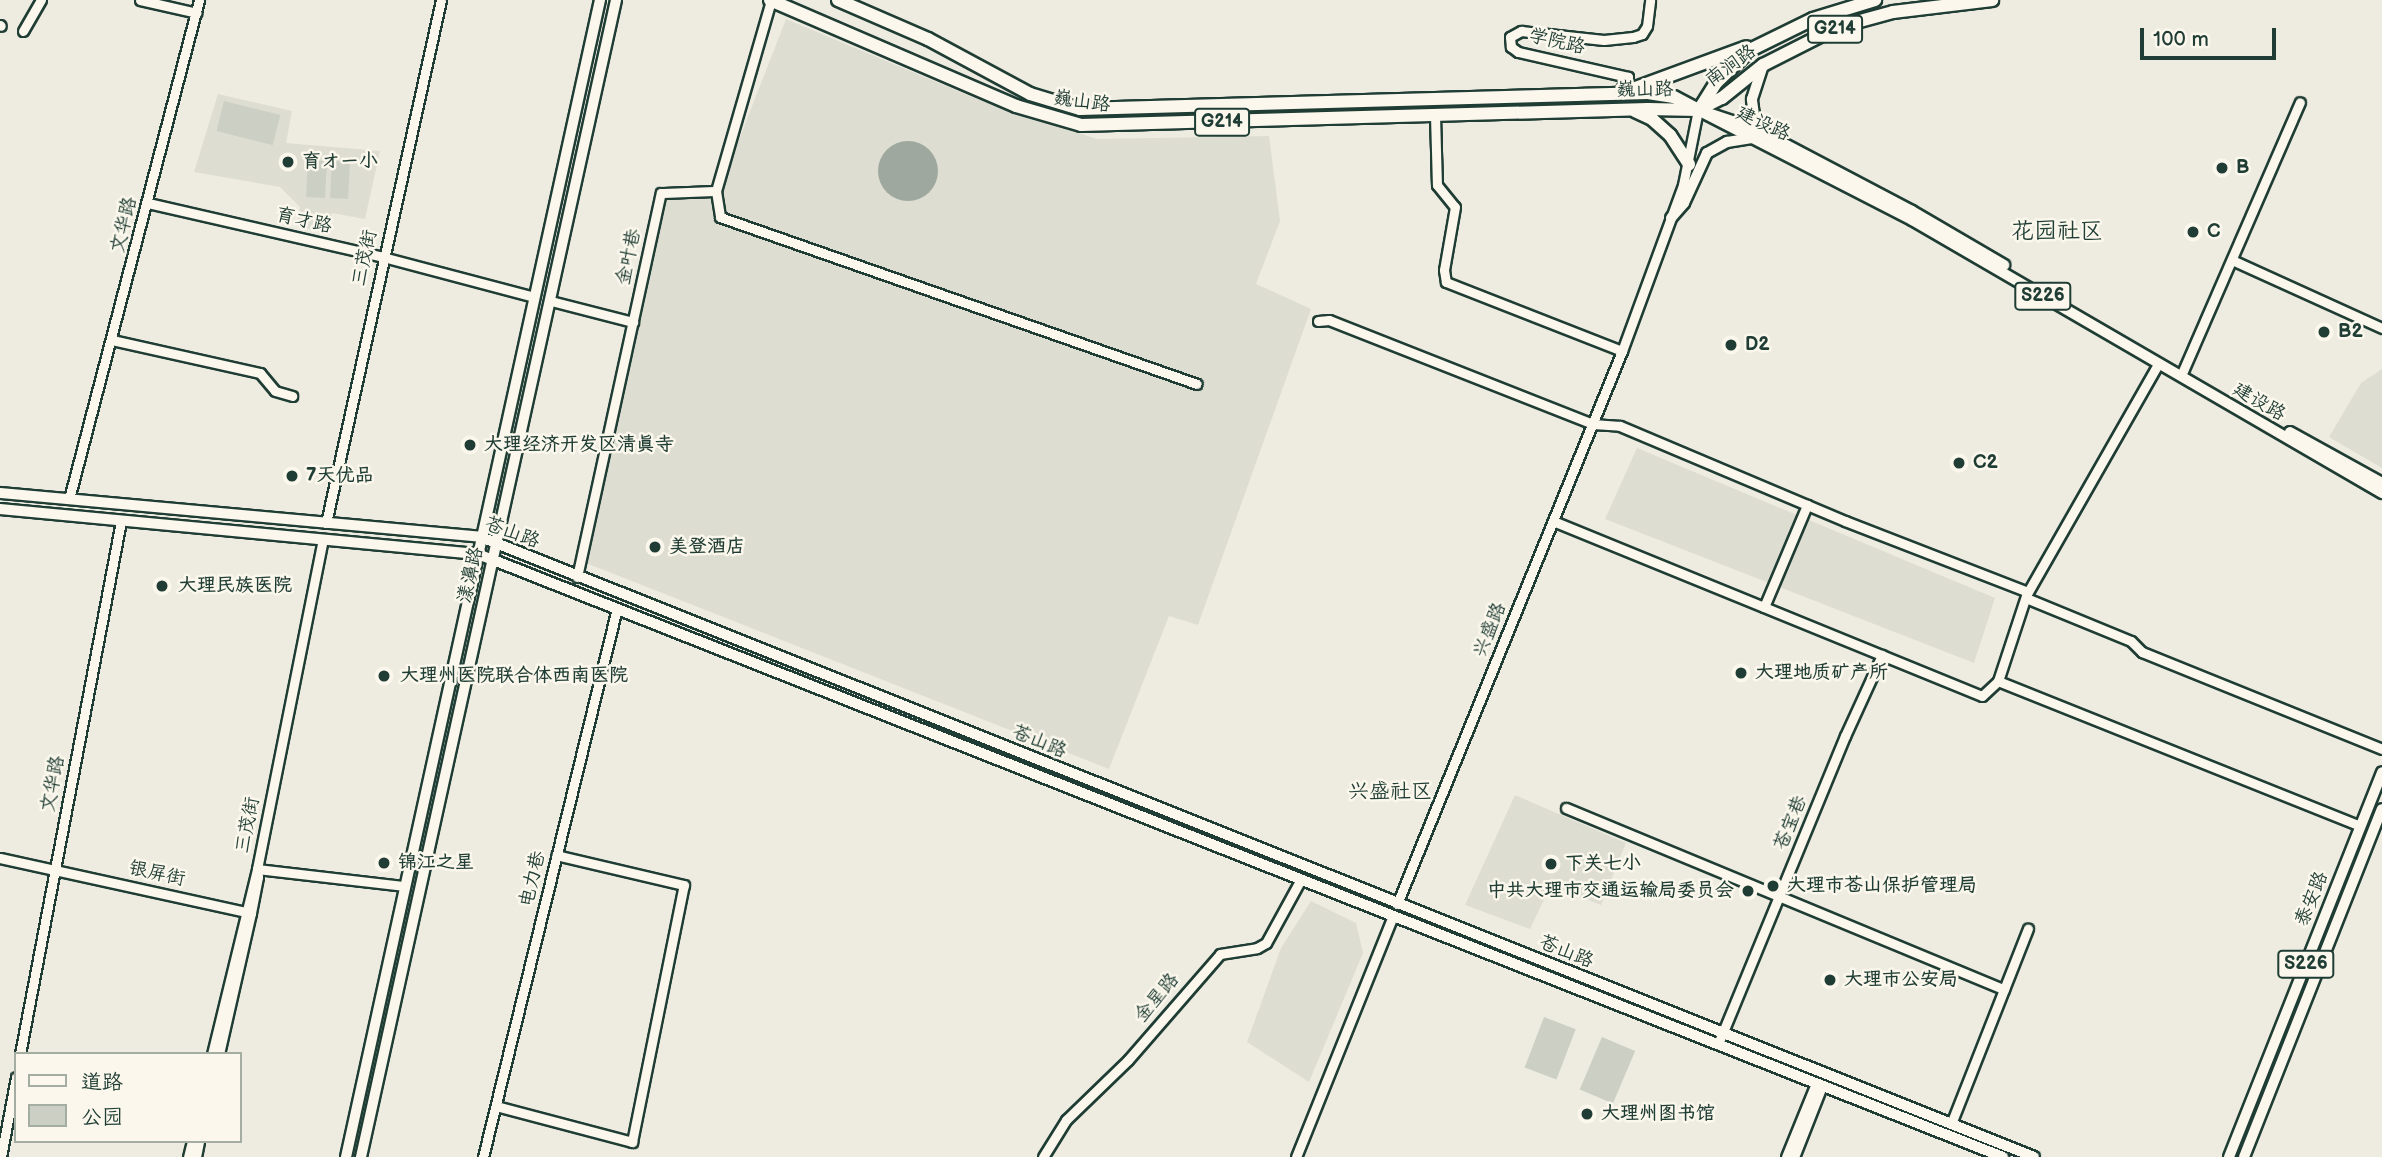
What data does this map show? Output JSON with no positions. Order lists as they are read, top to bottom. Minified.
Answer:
{"streets":{"highway":["G214","南涧路","巍山路"],"main road":["建设路","S226","苍山路","漾濞路","兴盛路","泰安路"],"street":["学院路","育才路","文华路","金叶巷","三茂街","苍宝巷","银屏街","电力巷","金星路"]},"crossings":[["南涧路","巍山路"],["南涧路","建设路"],["南涧路","兴盛路"],["巍山路","建设路"],["巍山路","兴盛路"],["建设路","兴盛路"],["育才路","文华路"],["育才路","三茂街"],["育才路","漾濞路"],["文华路","苍山路"],["文华路","银屏街"],["金叶巷","苍山路"],["三茂街","苍山路"],["三茂街","银屏街"],["苍山路","漾濞路"],["苍山路","兴盛路"],["苍山路","苍宝巷"],["苍山路","电力巷"],["苍山路","金星路"]],"districts":["花园社区","兴盛社区"],"places":["育オー小","B","C","B2","D2","大理经济开发区清真寺","C2","7天优品","美登酒店","大理民族医院","大理地质矿产所","大理州医院联合体西南医院","锦江之星","下关七小","大理市苍山保护管理局","中共大理市交通运输局委员会","大理市公安局","大理州图书馆"],"legend":["道路","公园"],"scale_bar":"100 m"}
